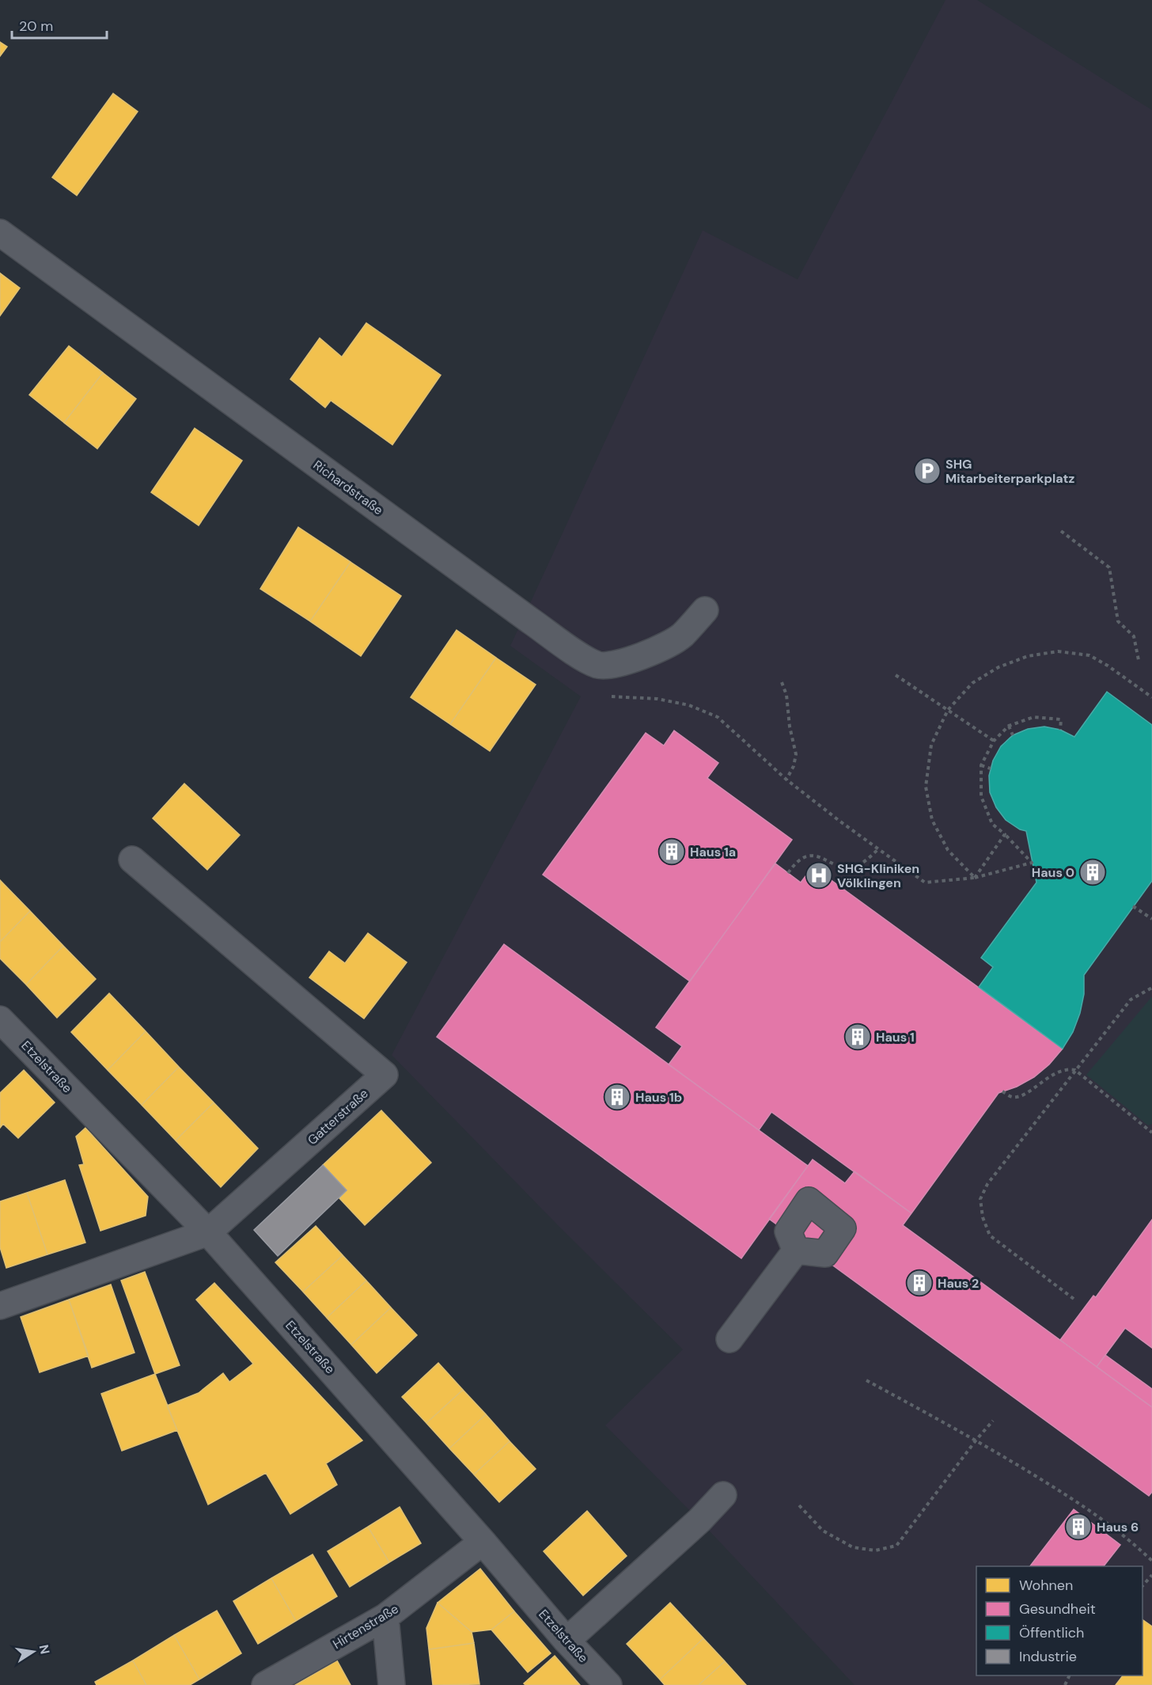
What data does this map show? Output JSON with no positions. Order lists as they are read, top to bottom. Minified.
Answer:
{"streets":{"street":["Richardstraße","Etzelstraße","Gatterstraße","Hirtenstraße"]},"crossings":[["Etzelstraße","Gatterstraße"],["Etzelstraße","Hirtenstraße"]],"places":{"parking":["SHG Mitarbeiterparkplatz"],"building":["Haus 1a","Haus 0","Haus 1","Haus 1b","Haus 2","Haus 6"],"hospital":["SHG-Kliniken Völklingen"]},"legend":["Wohnen","Gesundheit","Öffentlich","Industrie"],"scale_bar":"20 m","north":"right"}
